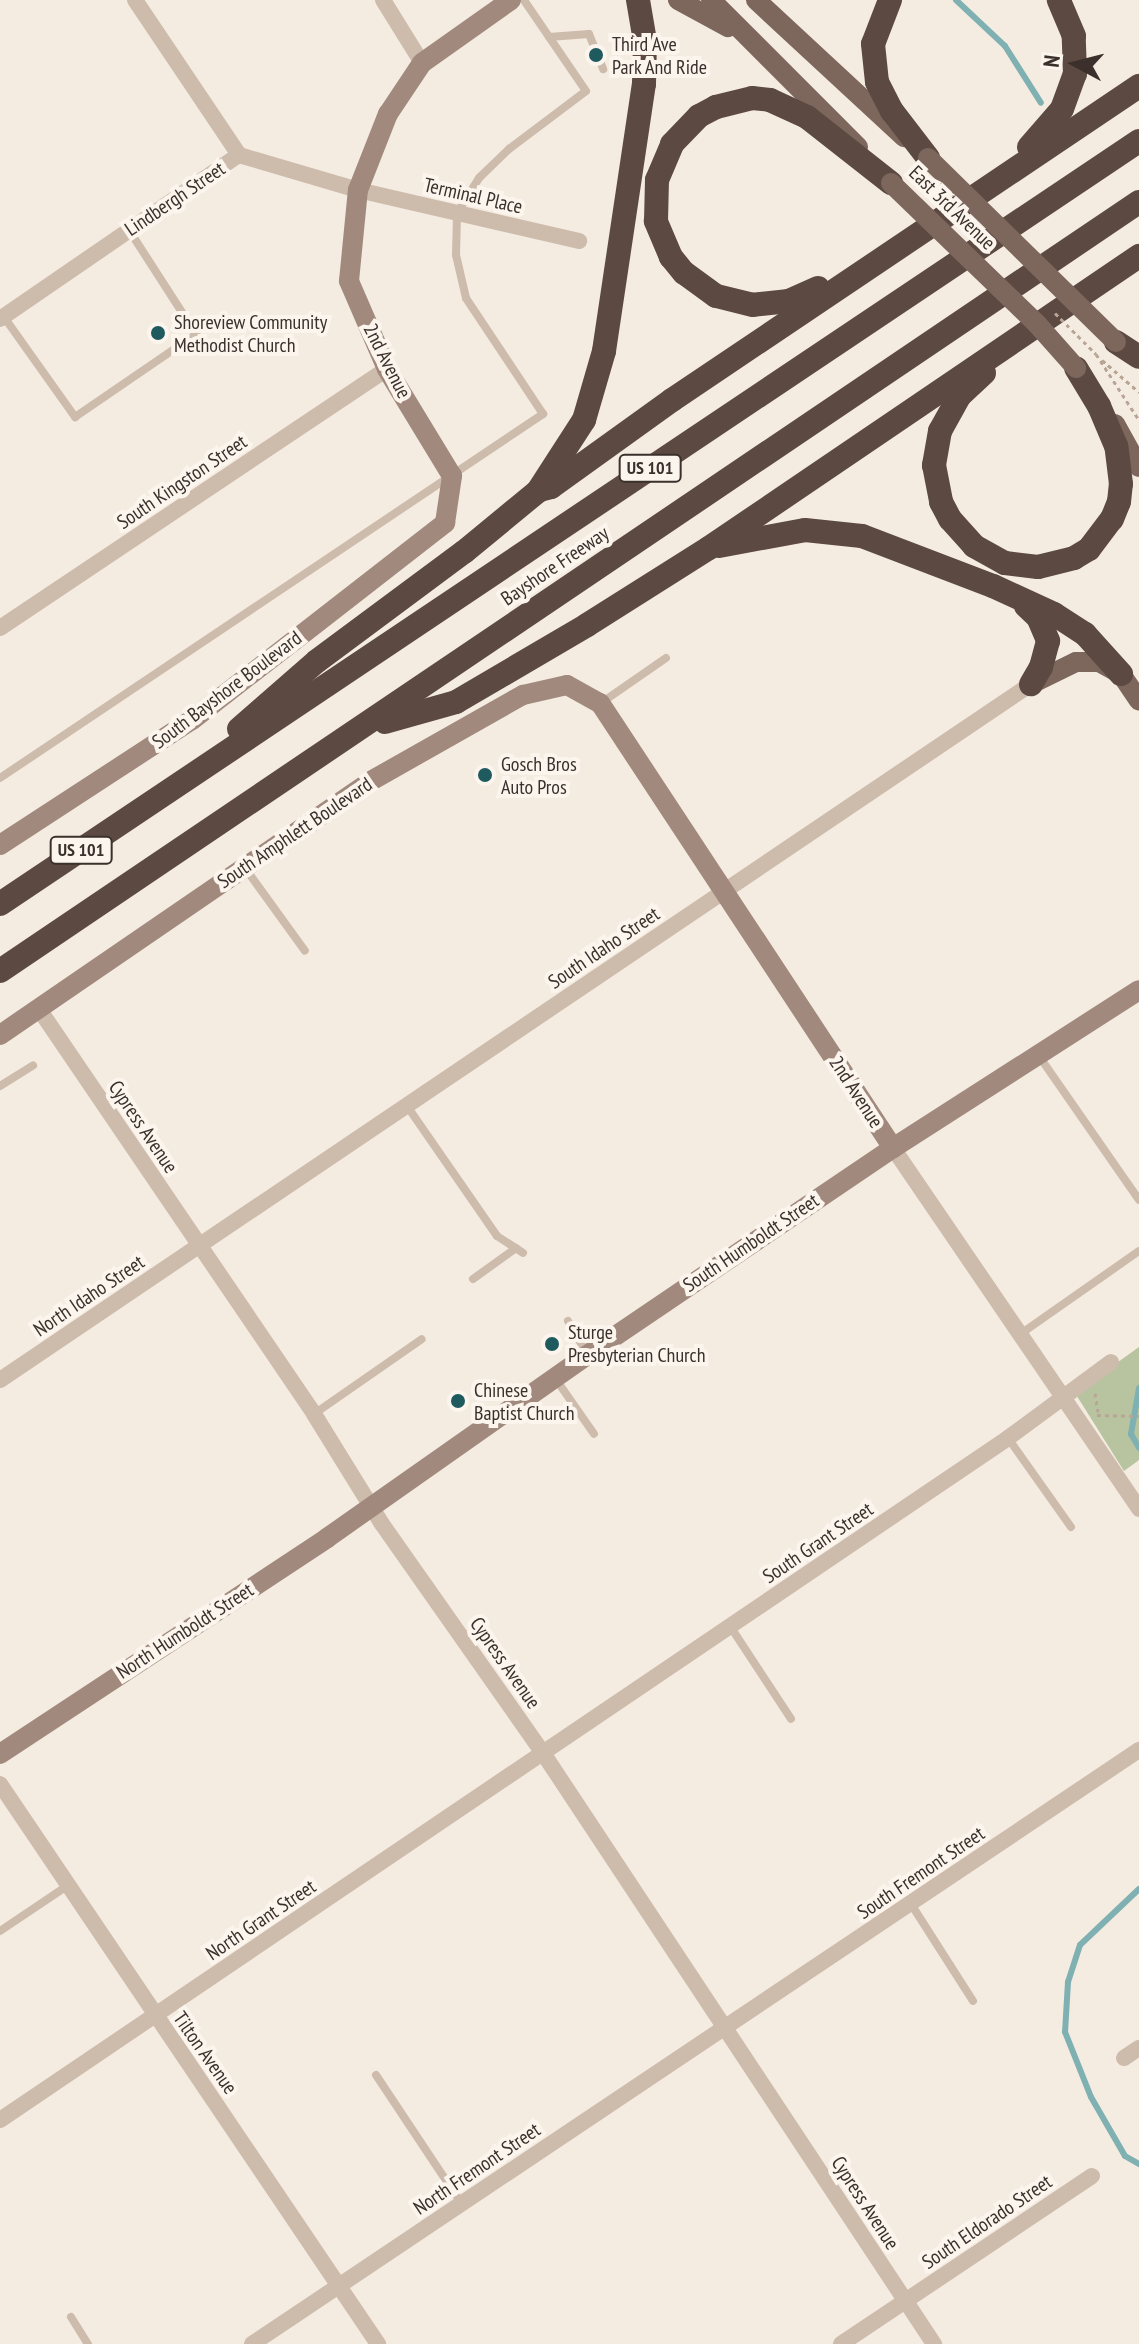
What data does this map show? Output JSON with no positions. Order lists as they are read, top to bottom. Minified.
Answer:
{"streets":{"highway":["US 101","Bayshore Freeway"],"main road":["East 3rd Avenue"],"street":["Terminal Place","Lindbergh Street","2nd Avenue","South Kingston Street","South Bayshore Boulevard","South Amphlett Boulevard","South Idaho Street","Cypress Avenue","South Humboldt Street","North Idaho Street","South Grant Street","North Humboldt Street","South Fremont Street","North Grant Street","Tilton Avenue","North Fremont Street","South Eldorado Street"]},"crossings":[["Terminal Place","Lindbergh Street"],["Terminal Place","2nd Avenue"],["Lindbergh Street","2nd Avenue"],["2nd Avenue","South Kingston Street"],["2nd Avenue","South Bayshore Boulevard"],["2nd Avenue","South Amphlett Boulevard"],["2nd Avenue","South Idaho Street"],["2nd Avenue","South Humboldt Street"],["2nd Avenue","South Grant Street"],["South Amphlett Boulevard","Cypress Avenue"],["South Idaho Street","Cypress Avenue"],["South Idaho Street","North Idaho Street"],["Cypress Avenue","South Humboldt Street"],["Cypress Avenue","North Idaho Street"],["Cypress Avenue","South Grant Street"],["Cypress Avenue","North Humboldt Street"],["Cypress Avenue","South Fremont Street"],["Cypress Avenue","North Grant Street"],["Cypress Avenue","North Fremont Street"],["Cypress Avenue","South Eldorado Street"],["South Humboldt Street","North Humboldt Street"],["South Grant Street","North Grant Street"],["South Fremont Street","North Fremont Street"],["North Grant Street","Tilton Avenue"],["Tilton Avenue","North Fremont Street"]],"places":["Third Ave Park And Ride","Shoreview Community Methodist Church","Gosch Bros Auto Pros","Sturge Presbyterian Church","Chinese Baptist Church"],"north":"left"}
